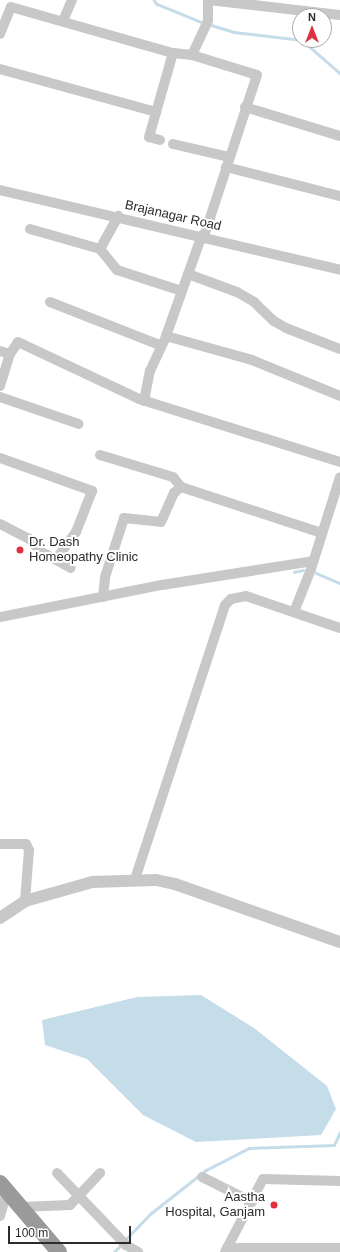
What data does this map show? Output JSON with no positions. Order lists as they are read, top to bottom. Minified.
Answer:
{"streets":{"street":["Brajanagar Road"]},"places":["Dr. Dash Homeopathy Clinic","Aastha Hospital, Ganjam"],"scale_bar":"100 m","north":"top"}
